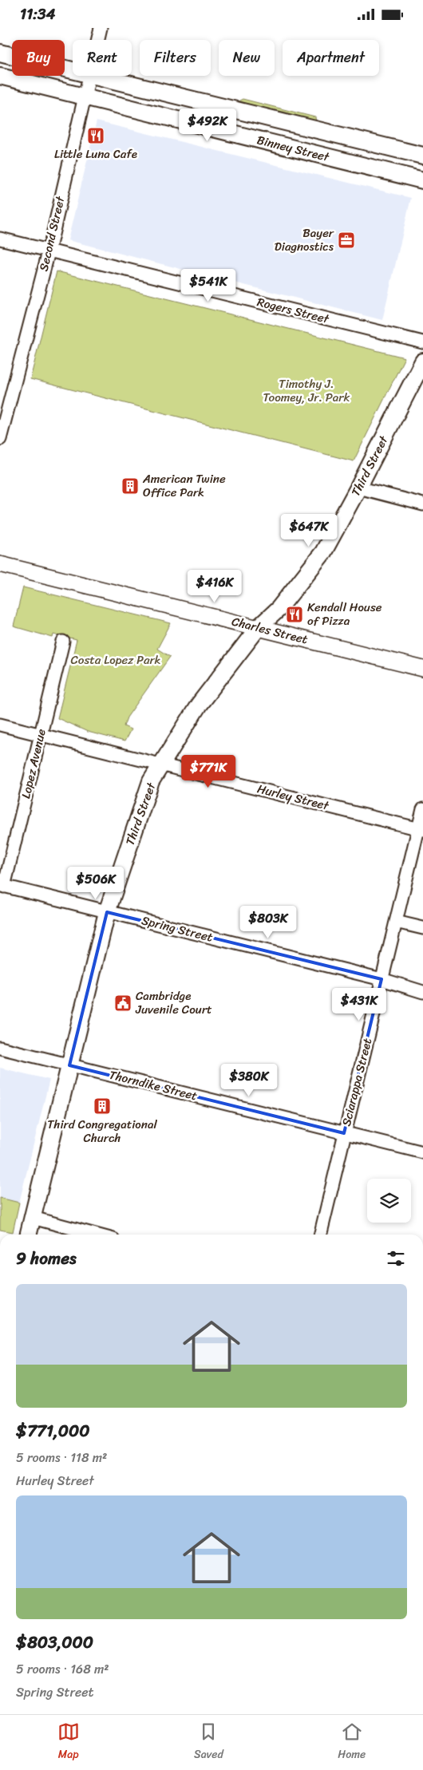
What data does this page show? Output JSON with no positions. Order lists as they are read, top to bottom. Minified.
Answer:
{"streets":{"main road":["Binney Street","Third Street"],"street":["Second Street","Rogers Street","Charles Street","Lopez Avenue","Hurley Street","Spring Street","Sciarappa Street","Thorndike Street"]},"crossings":[["Binney Street","Second Street"],["Second Street","Rogers Street"],["Third Street","Charles Street"],["Third Street","Hurley Street"],["Third Street","Spring Street"],["Third Street","Thorndike Street"],["Lopez Avenue","Hurley Street"],["Lopez Avenue","Spring Street"],["Hurley Street","Sciarappa Street"],["Spring Street","Sciarappa Street"],["Sciarappa Street","Thorndike Street"]],"parks":["Timothy J. Toomey, Jr. Park","Costa Lopez Park"],"places":{"restaurant":["Little Luna Cafe","Kendall House of Pizza"],"office":["Bayer Diagnostics"],"building":["American Twine Office Park","Third Congregational Church"],"public building":["Cambridge Juvenile Court"]},"page":{"status":"11:34","chip":["Buy","Rent","Filters","New","Apartment"],"price":["$492K","$541K","$647K","$416K","$771K","$506K","$803K","$431K","$380K"],"heading":"9 homes","list":[{"name":"$771,000","note":"5 rooms · 118 m² · Hurley Street"},{"name":"$803,000","note":"5 rooms · 168 m² · Spring Street"}],"tabs":["Map","Saved","Home"]}}
